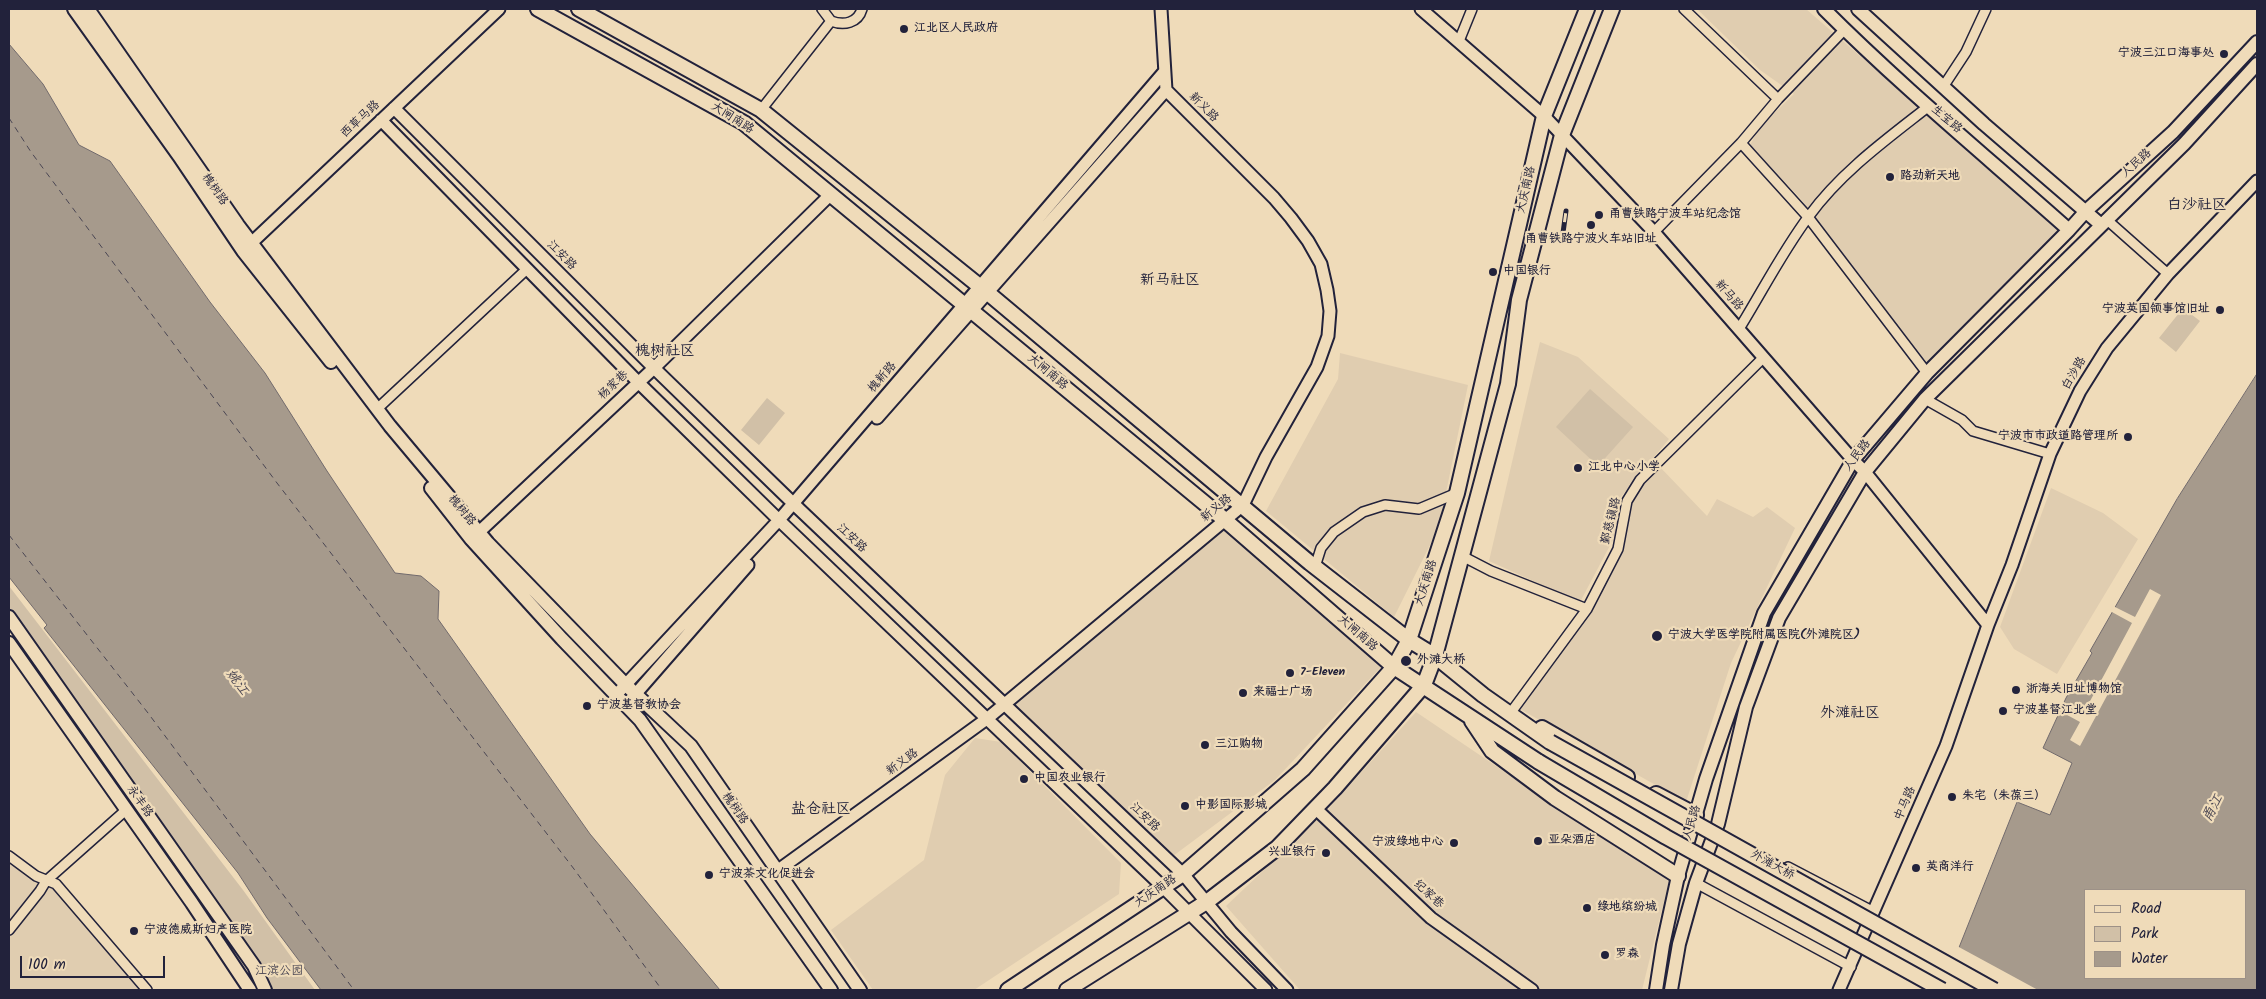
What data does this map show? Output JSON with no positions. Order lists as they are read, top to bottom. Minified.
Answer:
{"streets":{"main road":["大闸南路","生宝路","人民路","槐树路","大庆南路","永丰路","外滩大桥"],"street":["新义路","西草马路","江安路","新马路","白沙路","槐新路","杨家巷","鄞慈镇路","中马路","纪家巷"]},"crossings":[["新义路","大闸南路"],["新义路","槐树路"],["新义路","江安路"],["新义路","槐新路"],["大闸南路","大庆南路"],["大闸南路","槐新路"],["大闸南路","杨家巷"],["大闸南路","外滩大桥"],["西草马路","槐树路"],["西草马路","江安路"],["生宝路","人民路"],["人民路","新马路"],["槐树路","槐新路"],["槐树路","杨家巷"],["大庆南路","江安路"],["大庆南路","新马路"],["大庆南路","纪家巷"],["江安路","槐新路"],["江安路","杨家巷"],["新马路","白沙路"],["新马路","鄞慈镇路"],["新马路","中马路"],["白沙路","中马路"]],"districts":["白沙社区","新马社区","槐树社区","外滩社区","盐仓社区"],"water":["姚江","甬江"],"parks":["江滨公园"],"places":["江北区人民政府","宁波三江口海事处","路劲新天地","甬曹铁路宁波车站纪念馆","甬曹铁路宁波火车站旧址","中国银行","宁波英国领事馆旧址","宁波市市政道路管理所","江北中心小学","宁波大学医学院附属医院(外滩院区)","外滩大桥","7-Eleven","浙海关旧址博物馆","来福士广场","宁波基督教协会","宁波基督江北堂","三江购物","中国农业银行","朱宅（朱葆三）","中影国际影城","亚朵酒店","宁波绿地中心","兴业银行","英商洋行","宁波茶文化促进会","绿地缤纷城","宁波德威斯妇产医院","罗森"],"legend":["Road","Park","Water"],"scale_bar":"100 m"}
